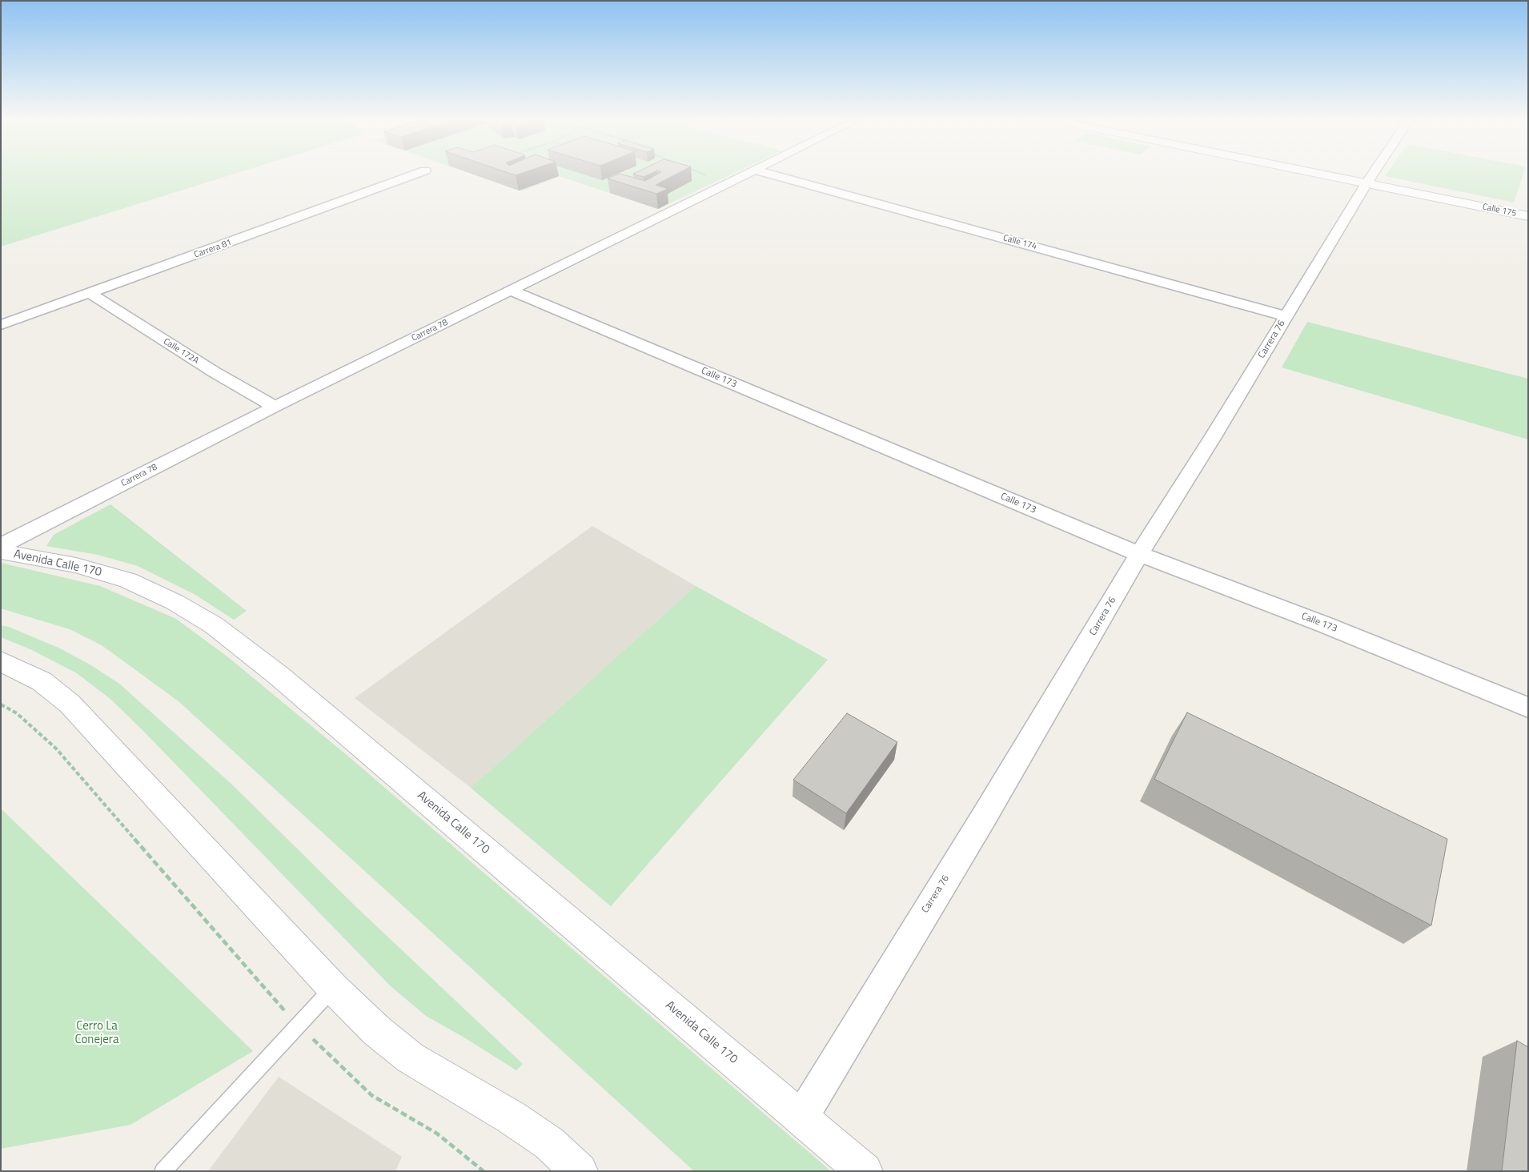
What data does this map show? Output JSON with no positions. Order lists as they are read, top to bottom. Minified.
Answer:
{"streets":{"street":["Calle 175","Calle 174","Carrera 81","Carrera 78","Carrera 76","Calle 172A","Calle 173","Avenida Calle 170"]},"crossings":[["Calle 175","Carrera 76"],["Calle 174","Carrera 76"],["Carrera 81","Calle 172A"],["Carrera 78","Calle 172A"],["Carrera 78","Calle 173"],["Carrera 76","Calle 173"],["Carrera 76","Avenida Calle 170"]],"parks":["Cerro La Conejera"]}
